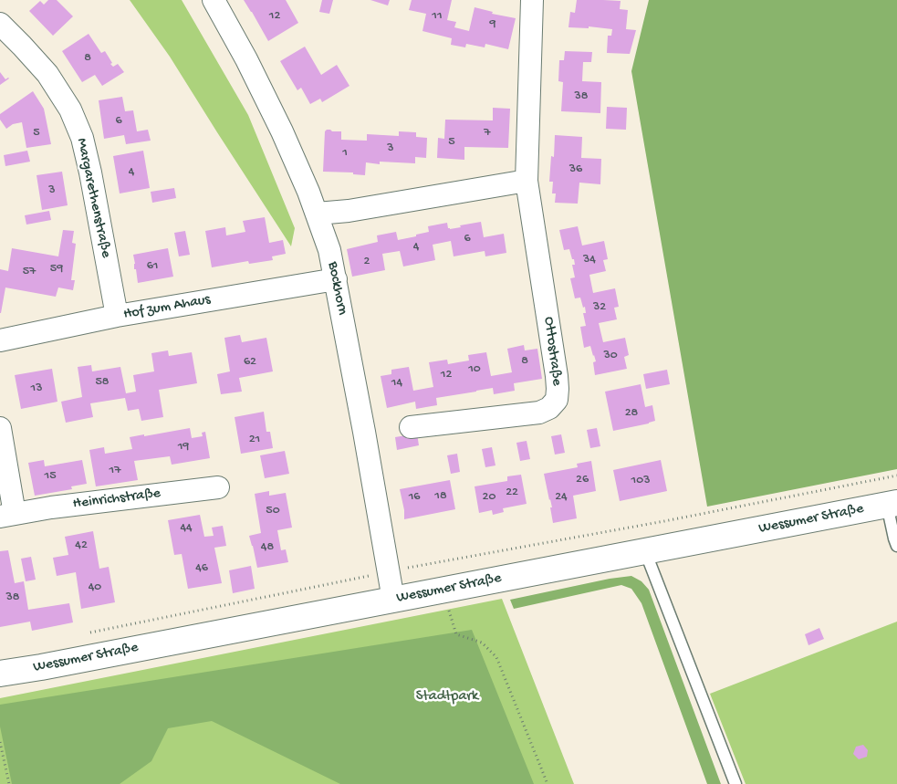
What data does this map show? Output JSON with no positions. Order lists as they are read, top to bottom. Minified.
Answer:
{"streets":{"main road":["Wessumer Straße"],"street":["Margarethenstraße","Bockhorn","Hof zum Ahaus","Ottostraße","Heinrichstraße"]},"crossings":[["Margarethenstraße","Hof zum Ahaus"],["Bockhorn","Hof zum Ahaus"],["Bockhorn","Wessumer Straße"]],"parks":["Stadtpark"],"house_numbers":["12","11","9","8","38","6","5","7","5","3","1","36","4","3","6","4","34","2","61","59","57","32","30","8","62","10","12","58","14","13","28","21","19","17","15","26","103","22","18","16","20","24","50","44","42","48","46","40","38"]}
